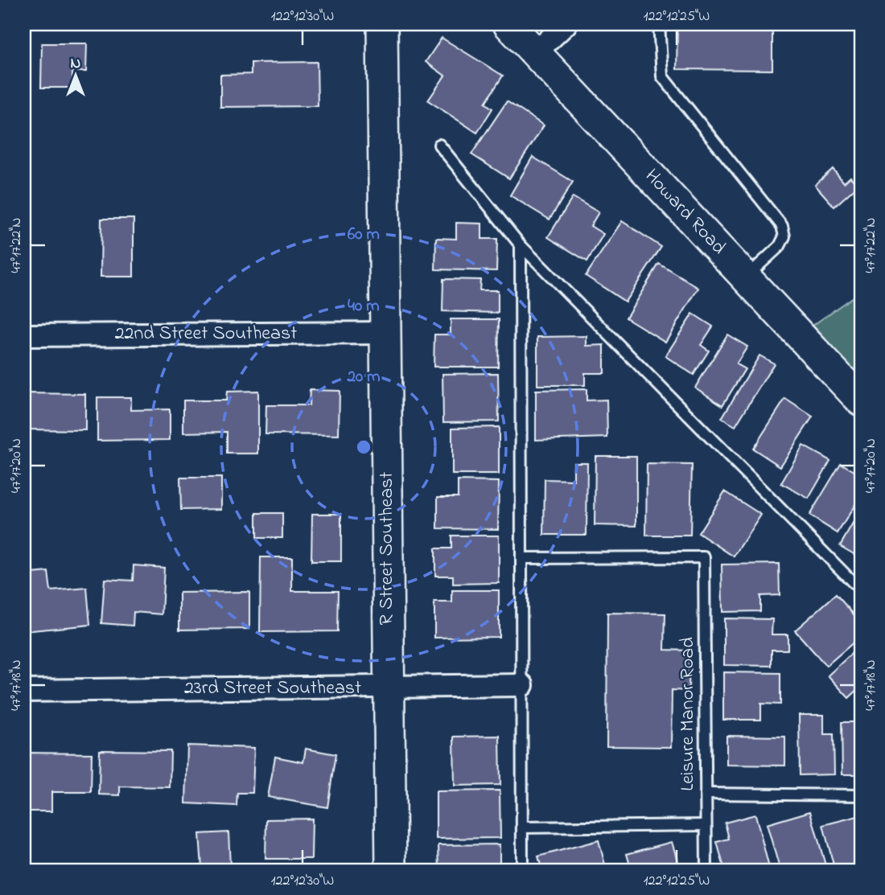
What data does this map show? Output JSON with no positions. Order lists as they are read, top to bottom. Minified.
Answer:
{"streets":{"street":["Howard Road","22nd Street Southeast","R Street Southeast","23rd Street Southeast"],"lane":["Leisure Manor Road"]},"crossings":[["22nd Street Southeast","R Street Southeast"],["R Street Southeast","23rd Street Southeast"]],"north":"top","coordinates":["122°12'30\"W","122°12'25\"W","47°17'22\"N","47°17'20\"N","47°17'18\"N"],"rings":["60 m","40 m","20 m"]}
